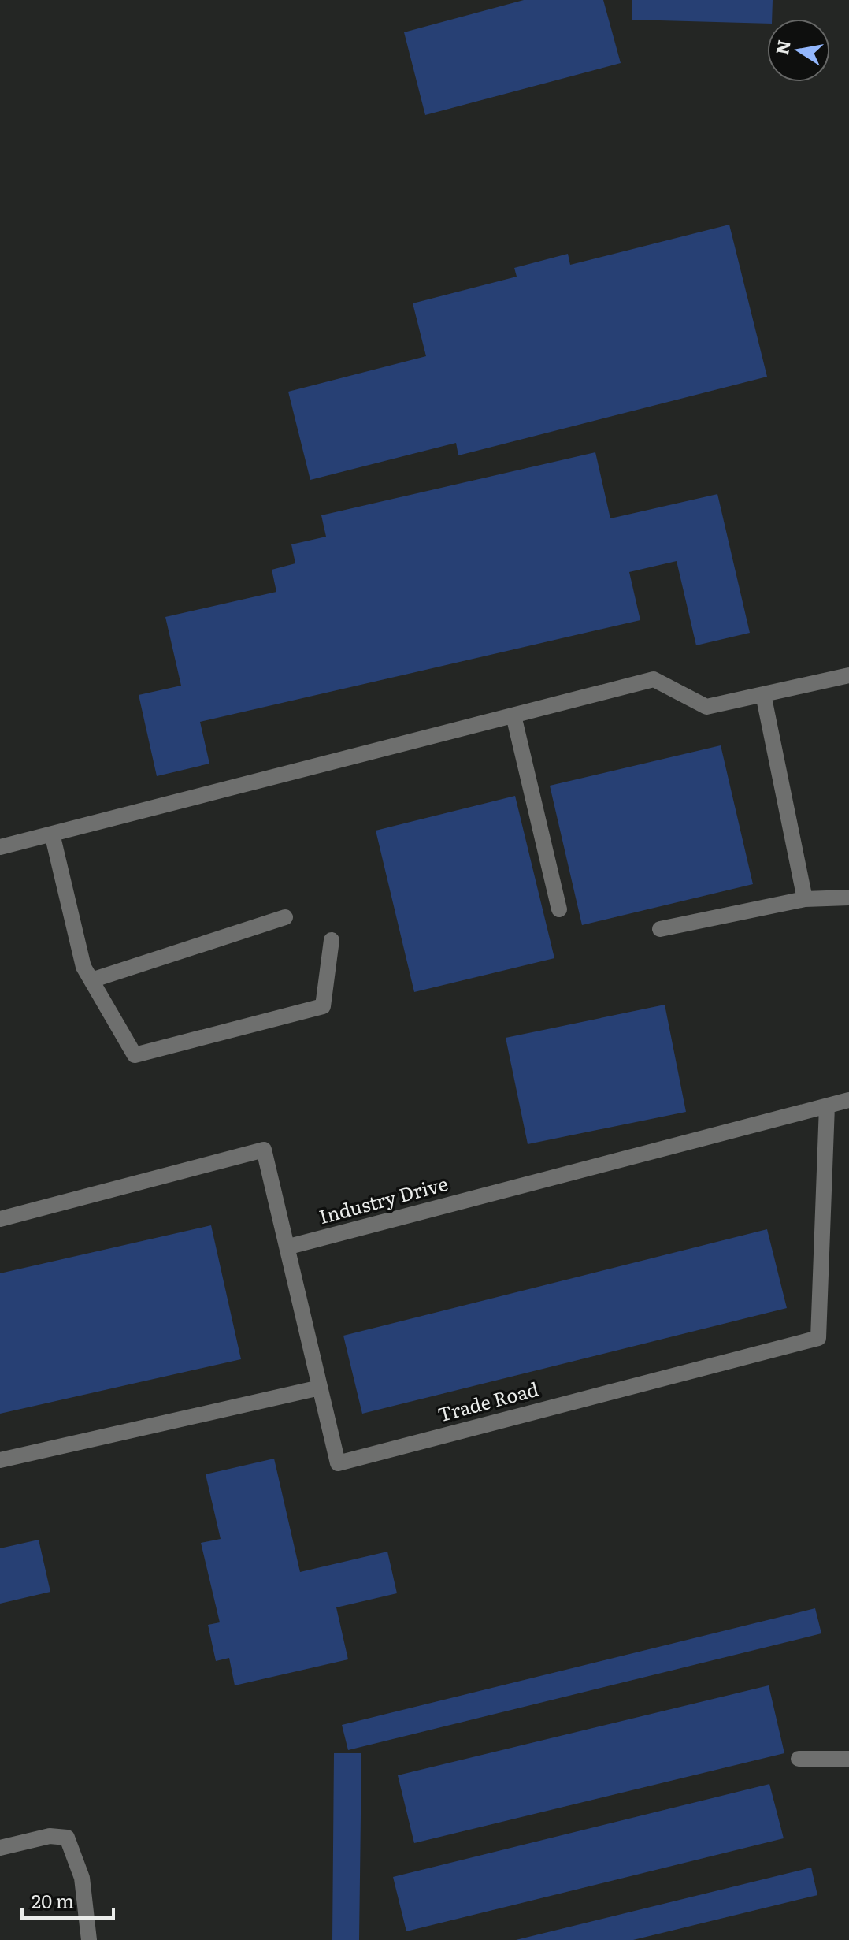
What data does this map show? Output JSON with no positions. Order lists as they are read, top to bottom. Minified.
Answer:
{"streets":{"lane":["Industry Drive","Trade Road"]},"crossings":[["Industry Drive","Trade Road"]],"scale_bar":"20 m","north":"left"}
